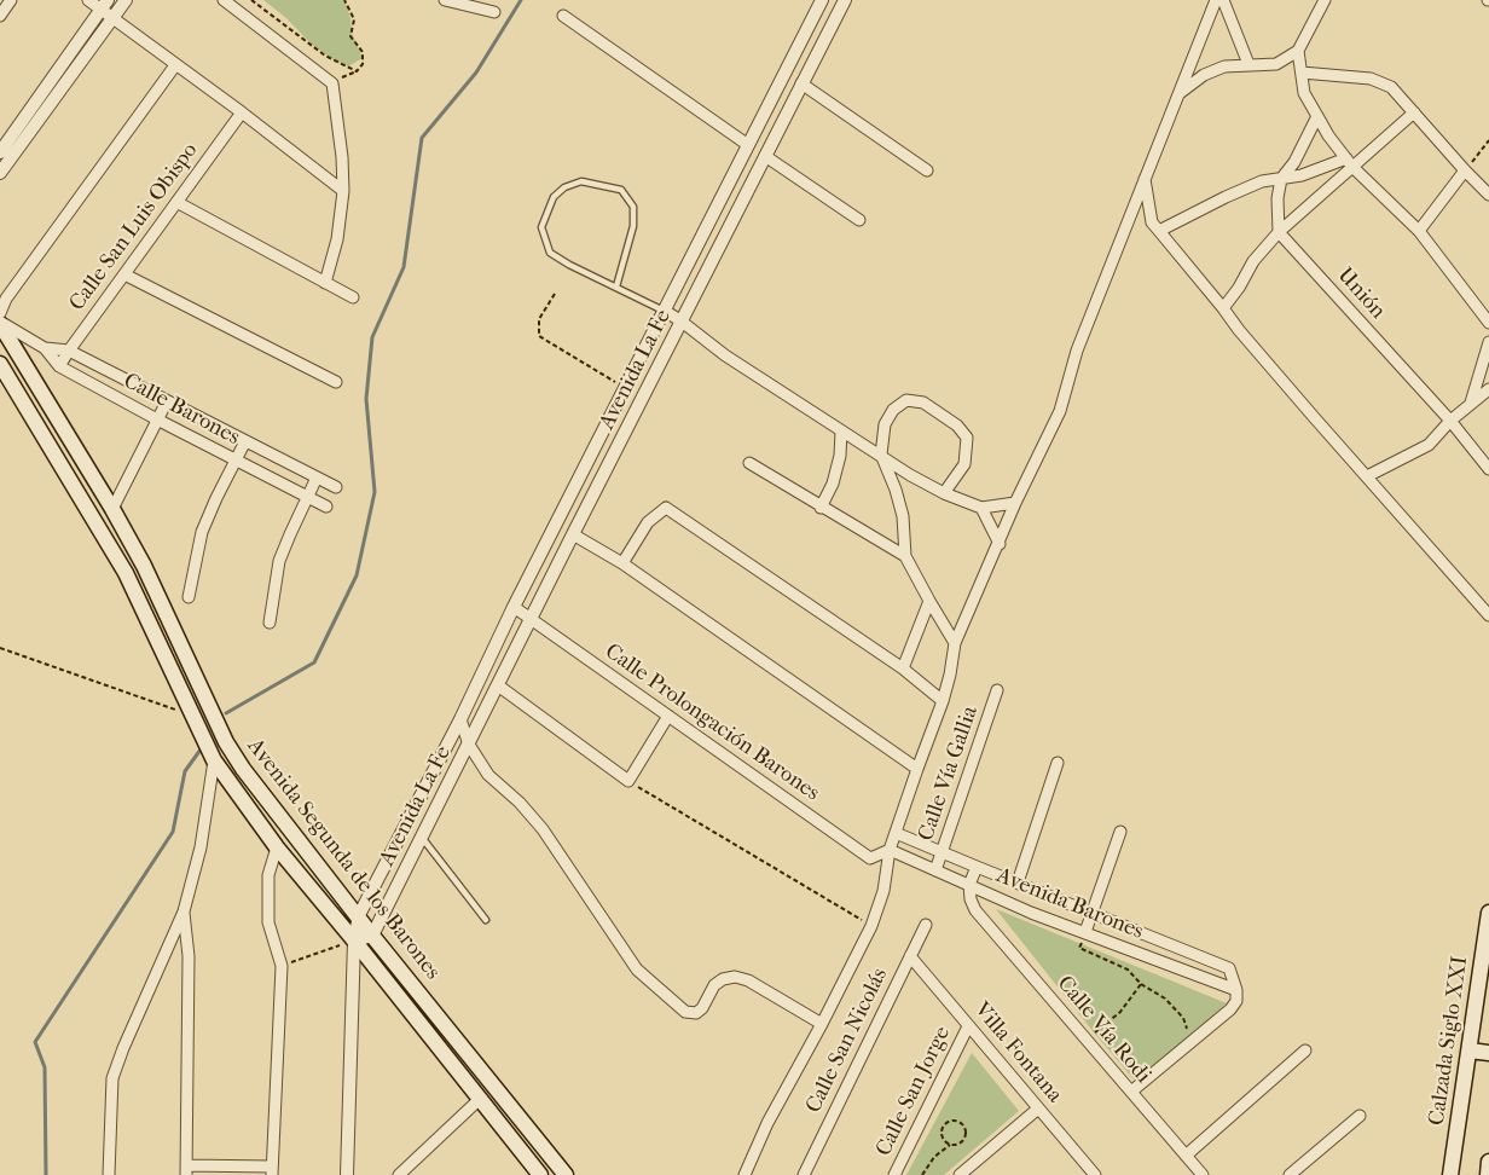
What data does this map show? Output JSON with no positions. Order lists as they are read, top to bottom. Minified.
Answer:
{"streets":{"main road":["Avenida Segunda de los Barones","Calzada Siglo XXI"],"street":["Calle San Luis Obispo","Unión","Avenida La Fe","Calle Barones","Calle Prolongación Barones","Calle Vía Gallia","Avenida Barones","Calle Vía Rodi","Calle San Nicolás","Villa Fontana","Calle San Jorge"]},"crossings":[["Calle San Luis Obispo","Calle Barones"],["Avenida La Fe","Calle Prolongación Barones"],["Avenida La Fe","Avenida Segunda de los Barones"],["Calle Barones","Avenida Segunda de los Barones"],["Calle Prolongación Barones","Avenida Barones"],["Calle Vía Gallia","Avenida Barones"],["Avenida Barones","Calle Vía Rodi"],["Calle San Nicolás","Villa Fontana"],["Villa Fontana","Calle San Jorge"]]}
